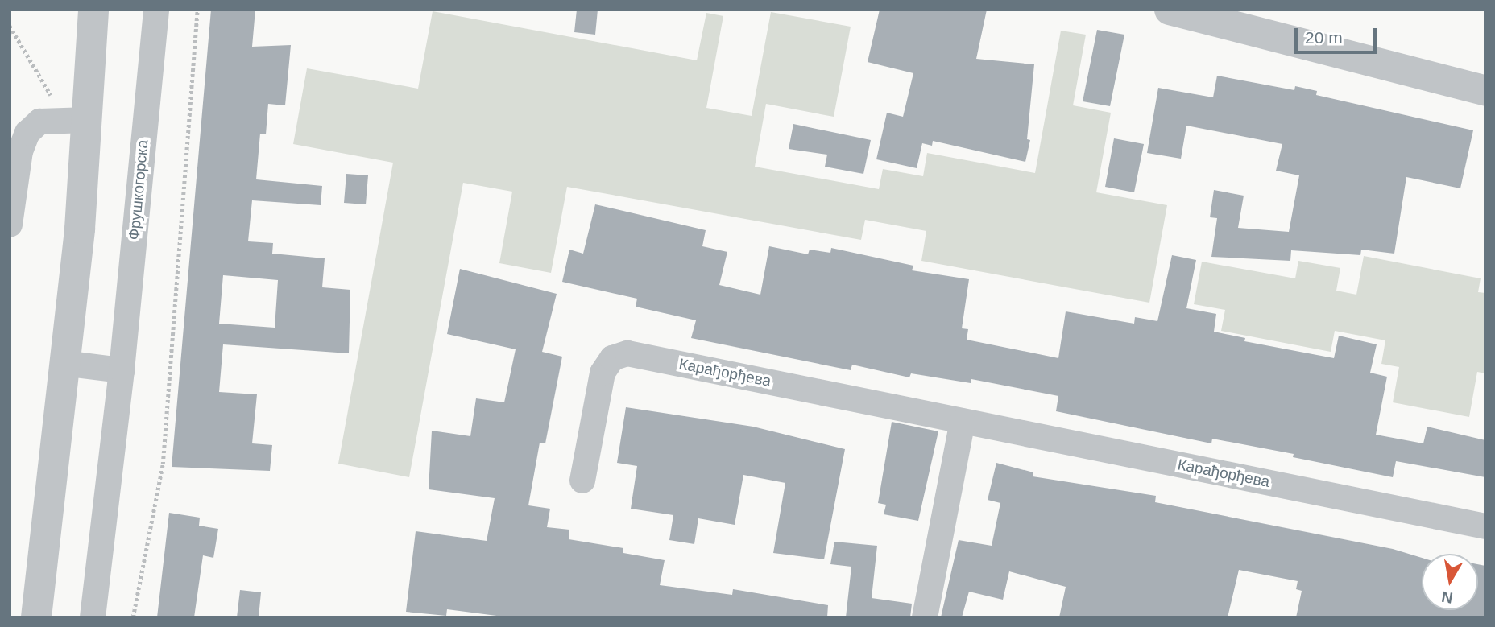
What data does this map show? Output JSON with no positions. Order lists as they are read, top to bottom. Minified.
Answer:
{"streets":{"street":["Фрушкогорска","Карађорђева"]},"scale_bar":"20 m","north":"bottom"}
